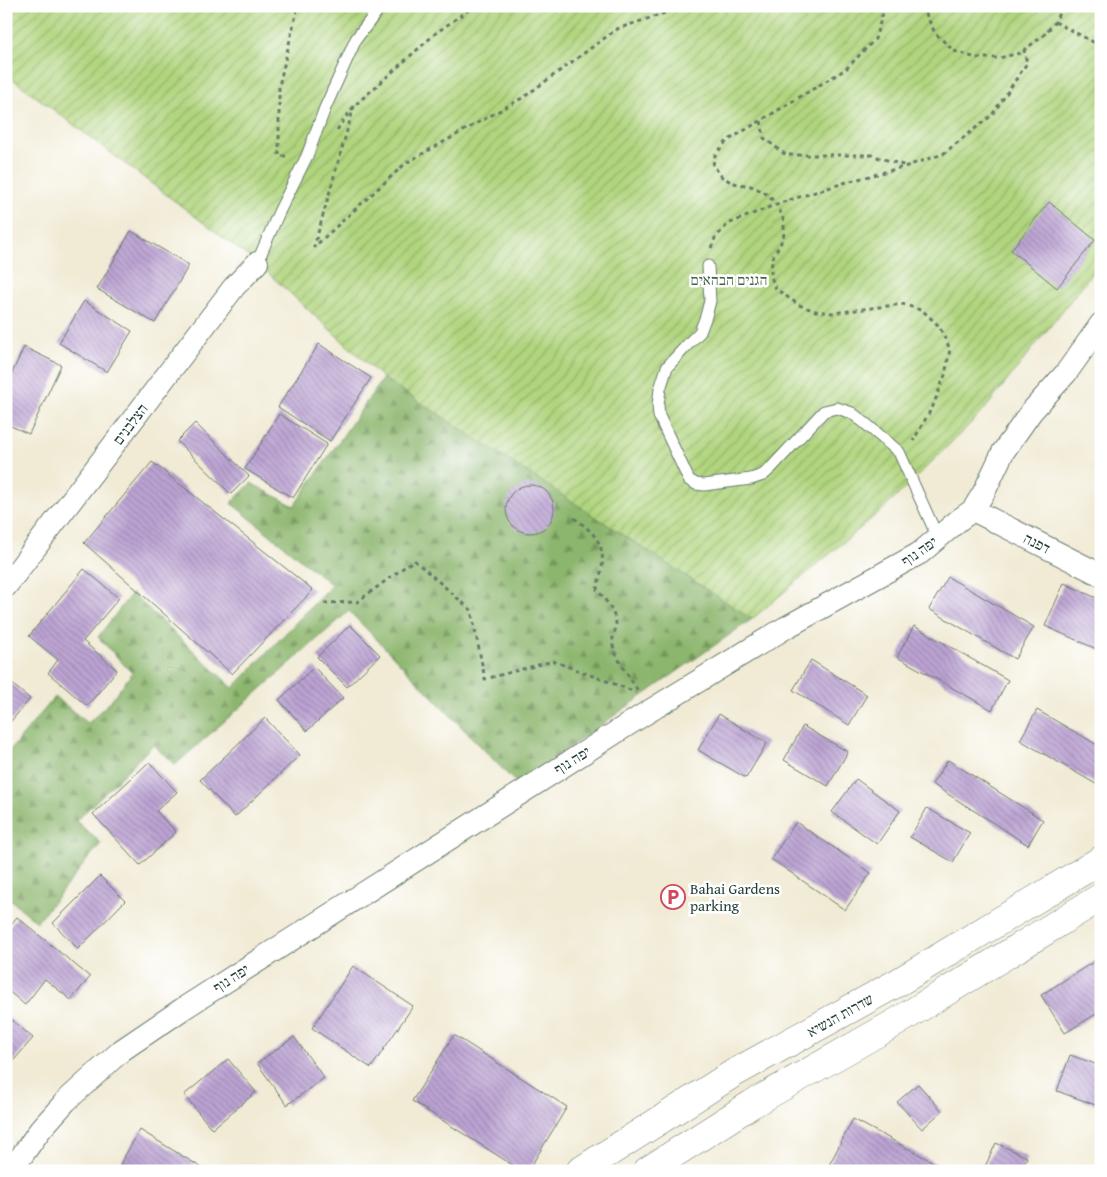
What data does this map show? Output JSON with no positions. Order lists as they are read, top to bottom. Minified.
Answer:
{"streets":{"street":["הצלבנים","דפנה","יפה נוף","שדרות הנשיא"]},"crossings":[["דפנה","יפה נוף"]],"parks":["הגנים הבהאים"],"places":{"parking":["Bahai Gardens parking"]}}
